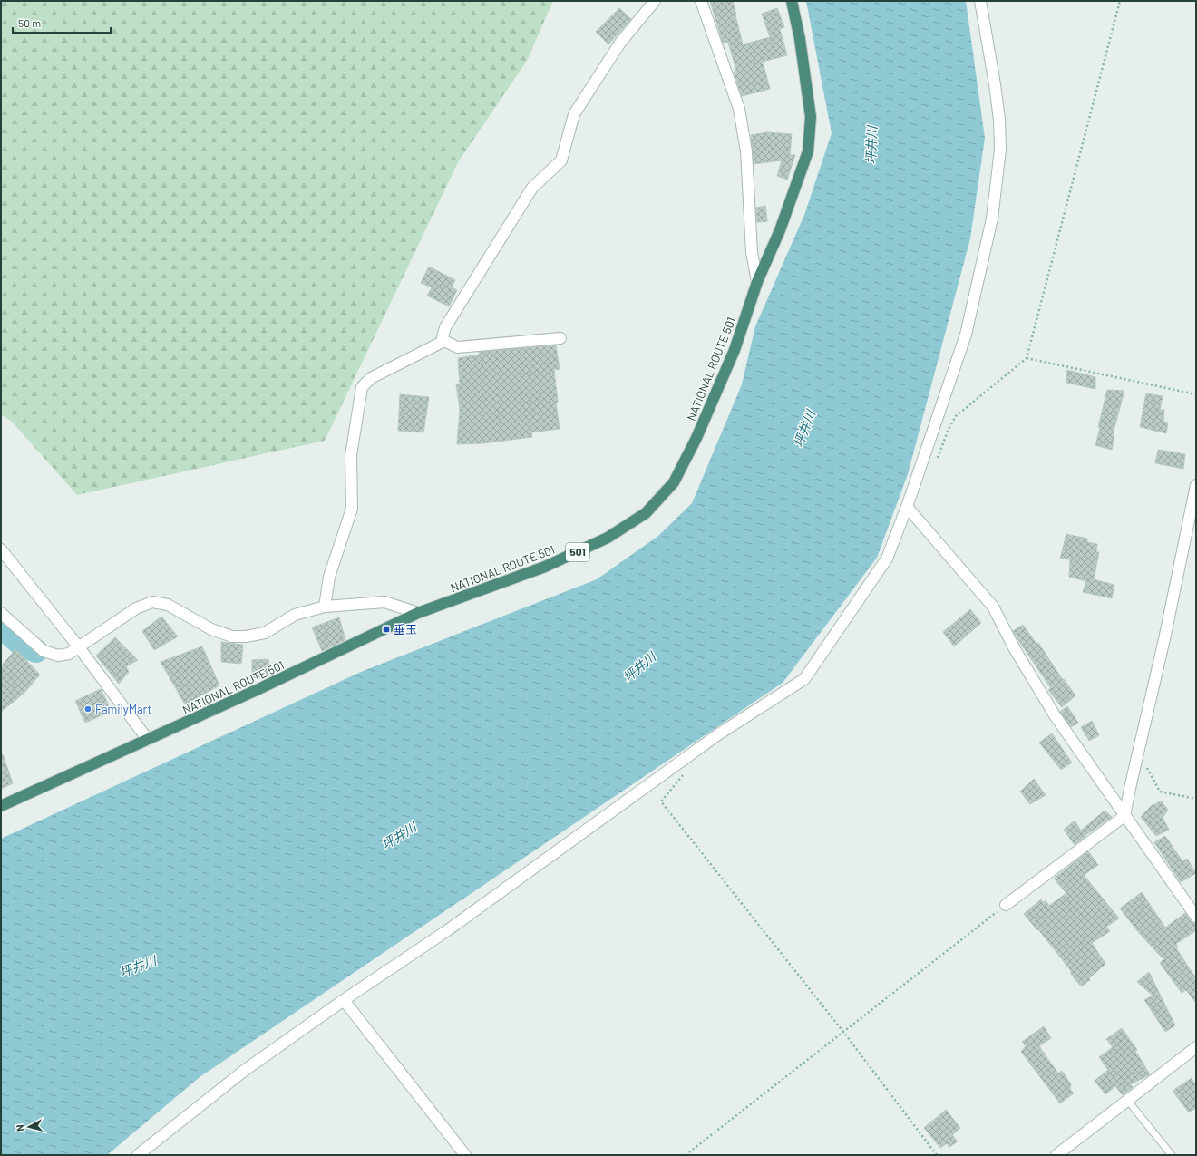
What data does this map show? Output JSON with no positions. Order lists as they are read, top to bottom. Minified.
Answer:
{"streets":{"highway":["NATIONAL ROUTE 501","501"]},"water":["坪井川"],"places":{"transit":["垂玉"],"other":["FamilyMart"]},"scale_bar":"50 m","north":"left"}
